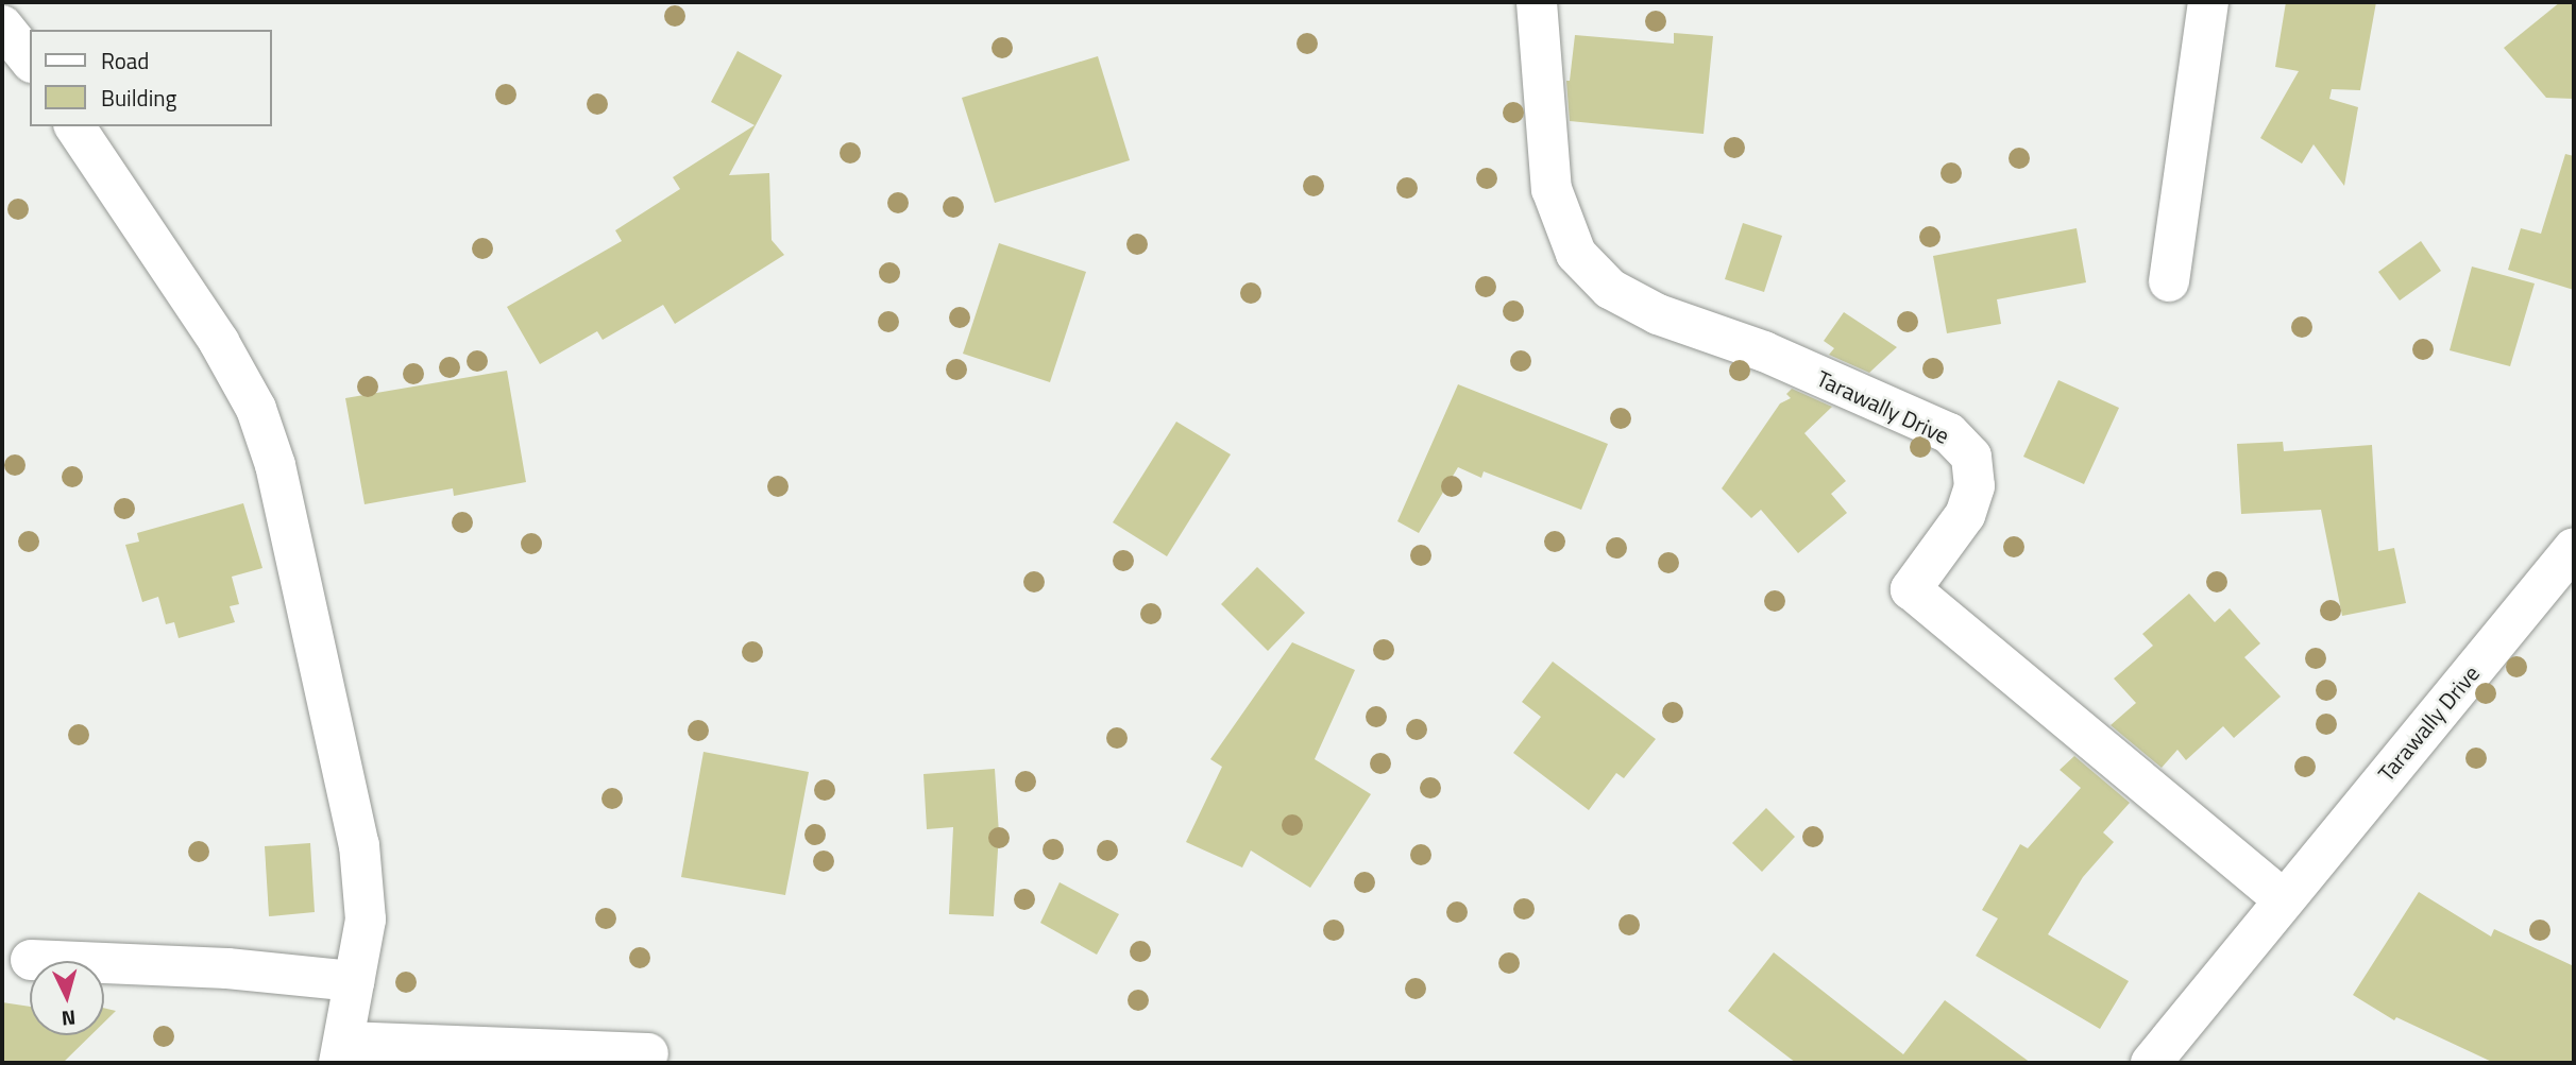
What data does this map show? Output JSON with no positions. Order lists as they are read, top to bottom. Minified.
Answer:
{"streets":{"street":["Tarawally Drive"]},"legend":["Road","Building"],"north":"bottom"}
